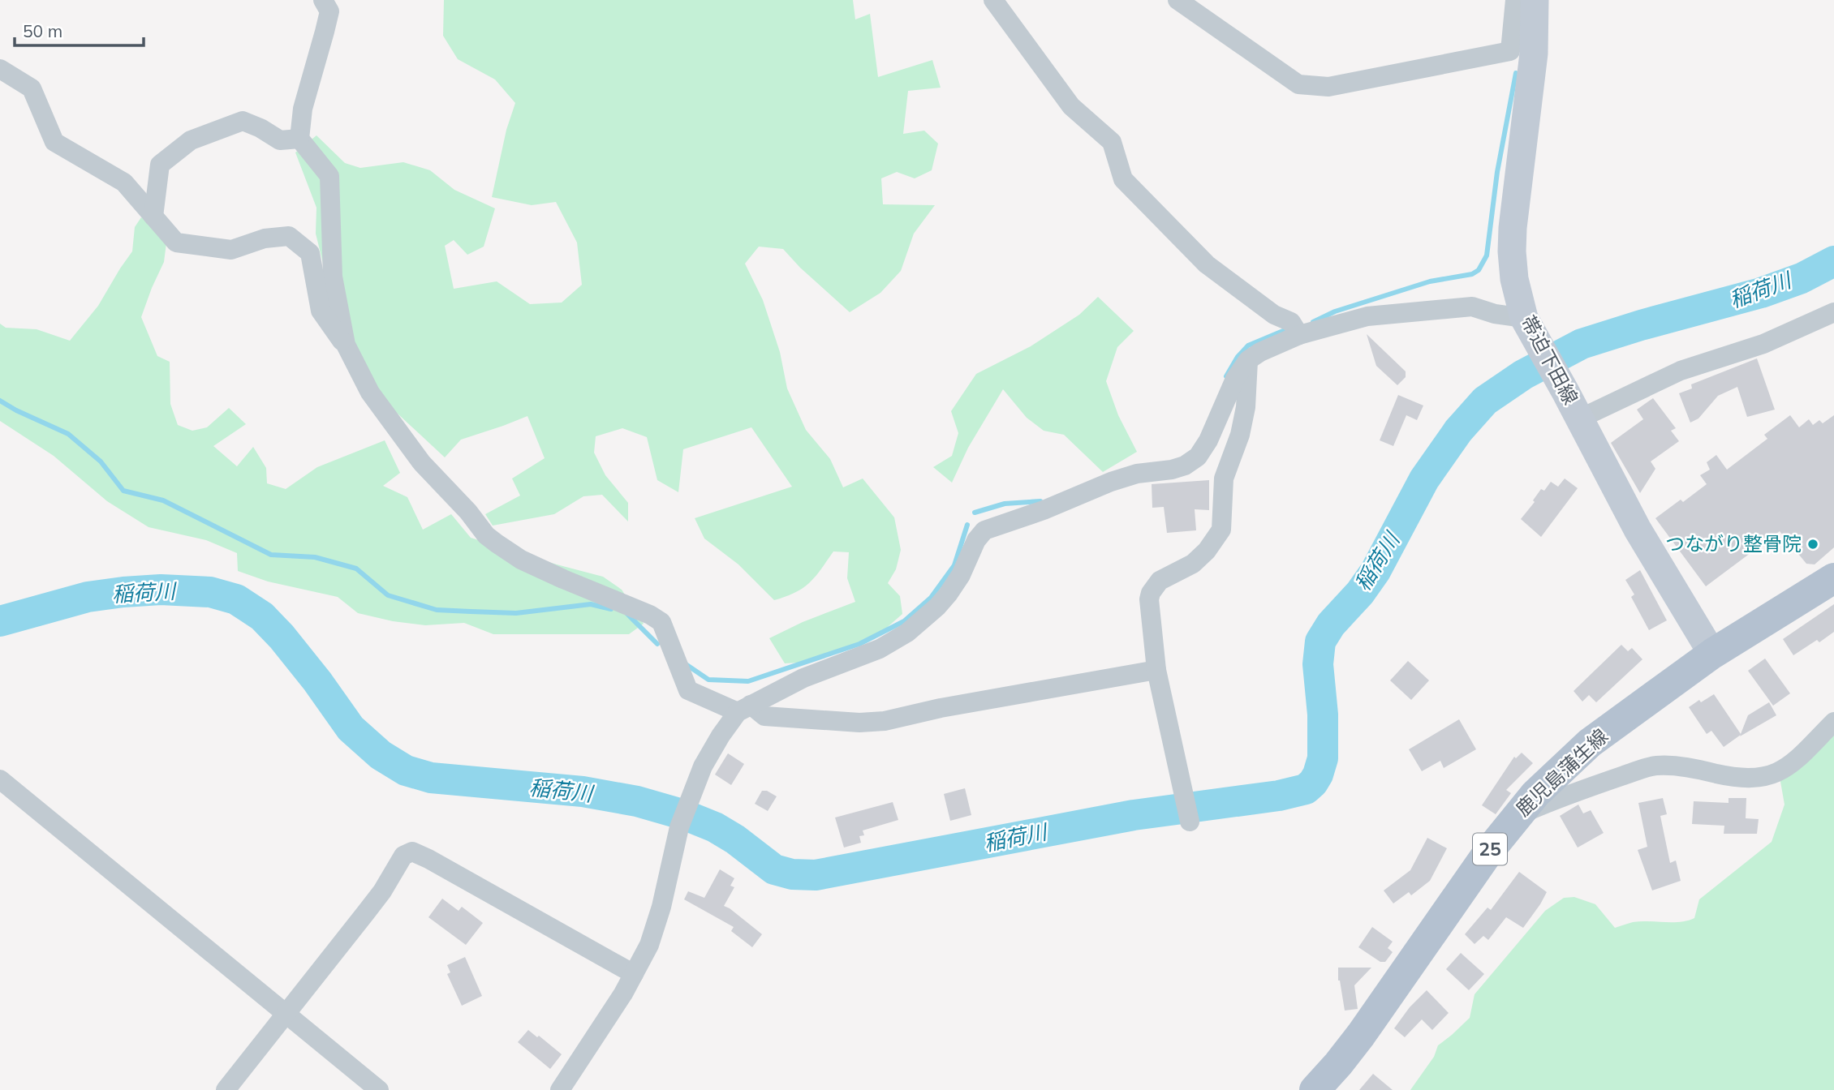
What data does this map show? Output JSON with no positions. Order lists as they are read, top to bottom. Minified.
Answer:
{"streets":{"main road":["帯迫下田線","鹿児島蒲生線","25"]},"crossings":[["帯迫下田線","鹿児島蒲生線"]],"water":["稲荷川"],"places":["つながり整骨院"],"scale_bar":"50 m"}
